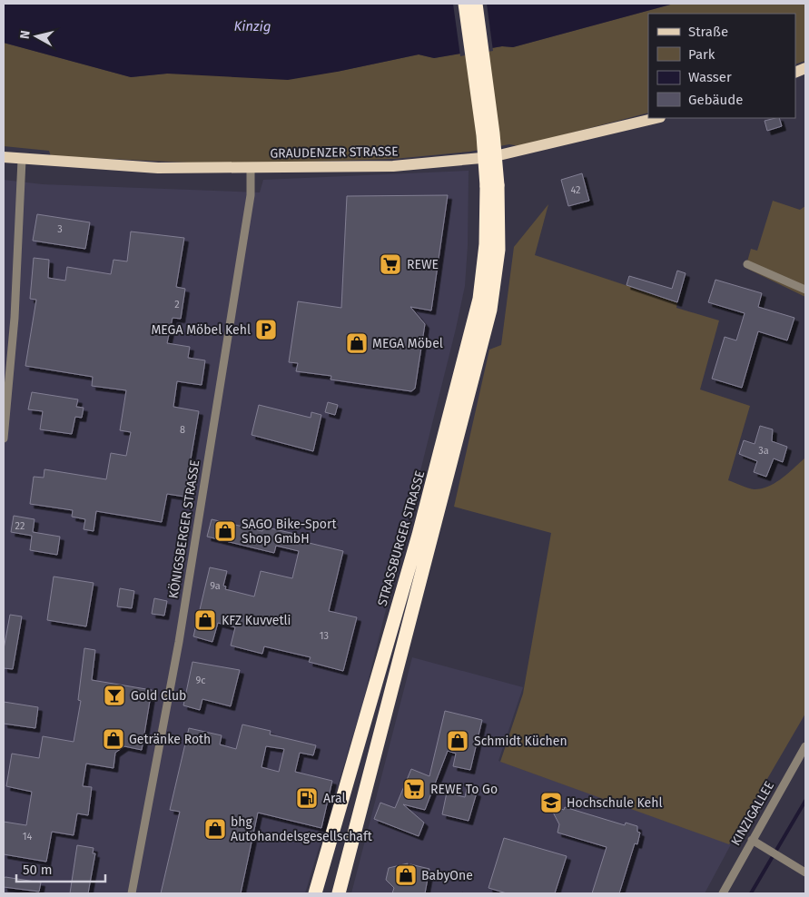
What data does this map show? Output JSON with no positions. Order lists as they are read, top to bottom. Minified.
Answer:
{"streets":{"highway":["STRASSBURGER STRASSE"],"main road":["GRAUDENZER STRASSE"],"street":["KÖNIGSBERGER STRASSE","KINZIGALLEE"]},"crossings":[["GRAUDENZER STRASSE","KÖNIGSBERGER STRASSE"]],"water":["Kinzig"],"places":{"supermarket":["REWE","REWE To Go"],"parking":["MEGA Möbel Kehl"],"shop":["MEGA Möbel","SAGO Bike-Sport Shop GmbH","KFZ Kuvvetli","Getränke Roth","Schmidt Küchen","bhg Autohandelsgesellschaft","BabyOne"],"bar":["Gold Club"],"fuel station":["Aral"],"school or university":["Hochschule Kehl"]},"house_numbers":["42","3","2","8","3a","22","9a","13","9c","14"],"legend":["Straße","Park","Wasser","Gebäude"],"scale_bar":"50 m","north":"left"}
